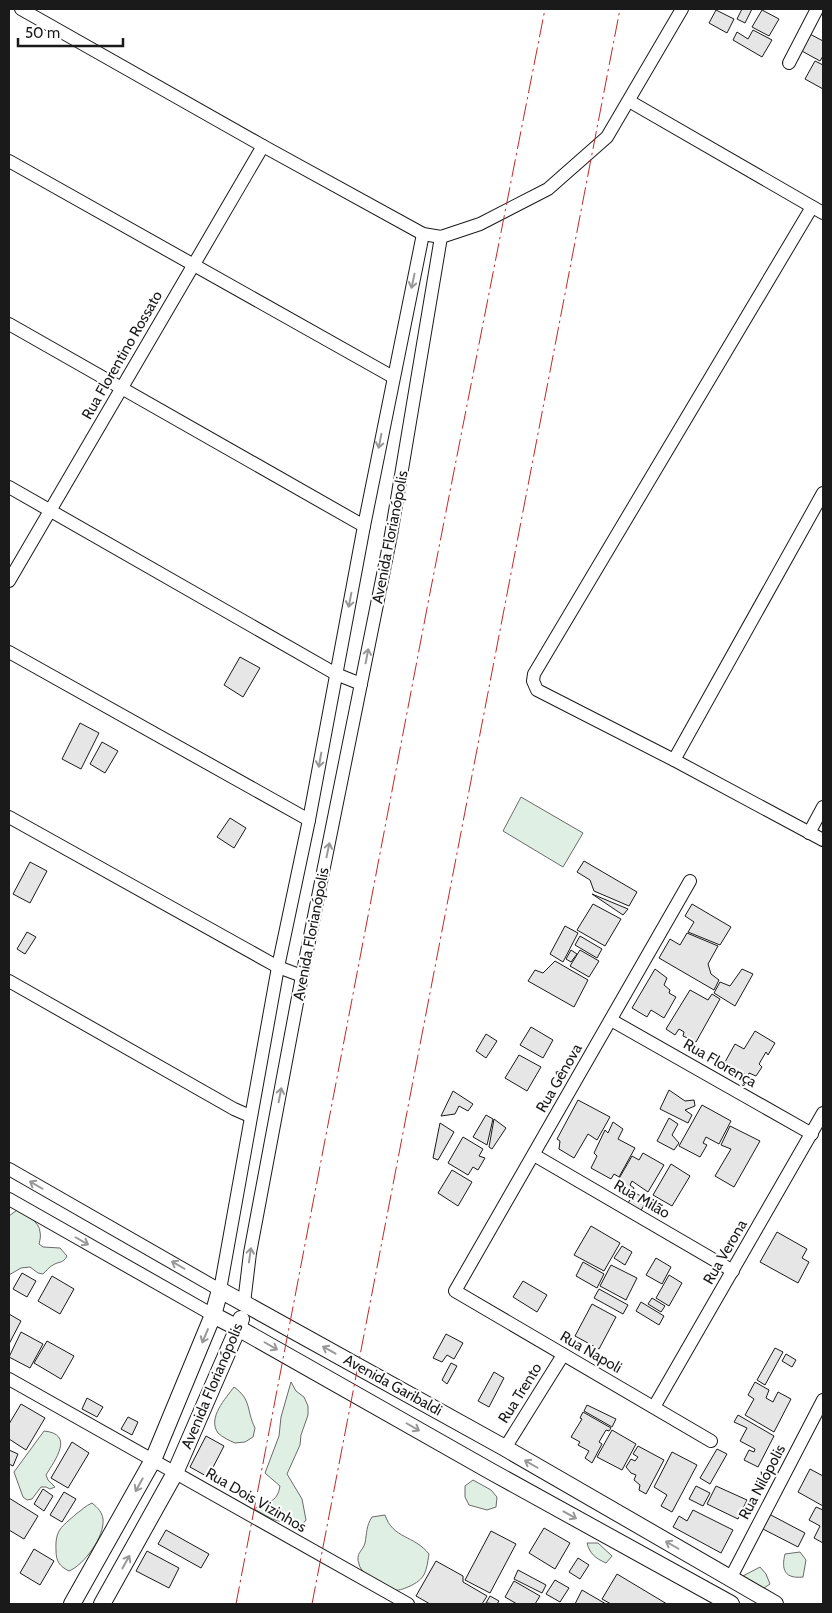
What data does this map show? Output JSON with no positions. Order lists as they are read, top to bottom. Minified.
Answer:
{"streets":{"street":["Rua Florentino Rossato","Avenida Florianópolis","Rua Florença","Rua Gênova","Rua Milão","Rua Verona","Rua Napoli","Avenida Garibaldi","Rua Trento","Rua Nilópolis","Rua Dois Vizinhos"]},"crossings":[["Avenida Florianópolis","Avenida Garibaldi"],["Avenida Florianópolis","Rua Dois Vizinhos"],["Rua Florença","Rua Gênova"],["Rua Florença","Rua Verona"],["Rua Gênova","Rua Milão"],["Rua Gênova","Rua Napoli"],["Rua Milão","Rua Verona"],["Rua Verona","Rua Napoli"],["Rua Napoli","Rua Trento"],["Avenida Garibaldi","Rua Trento"],["Avenida Garibaldi","Rua Nilópolis"]],"scale_bar":"50 m"}
